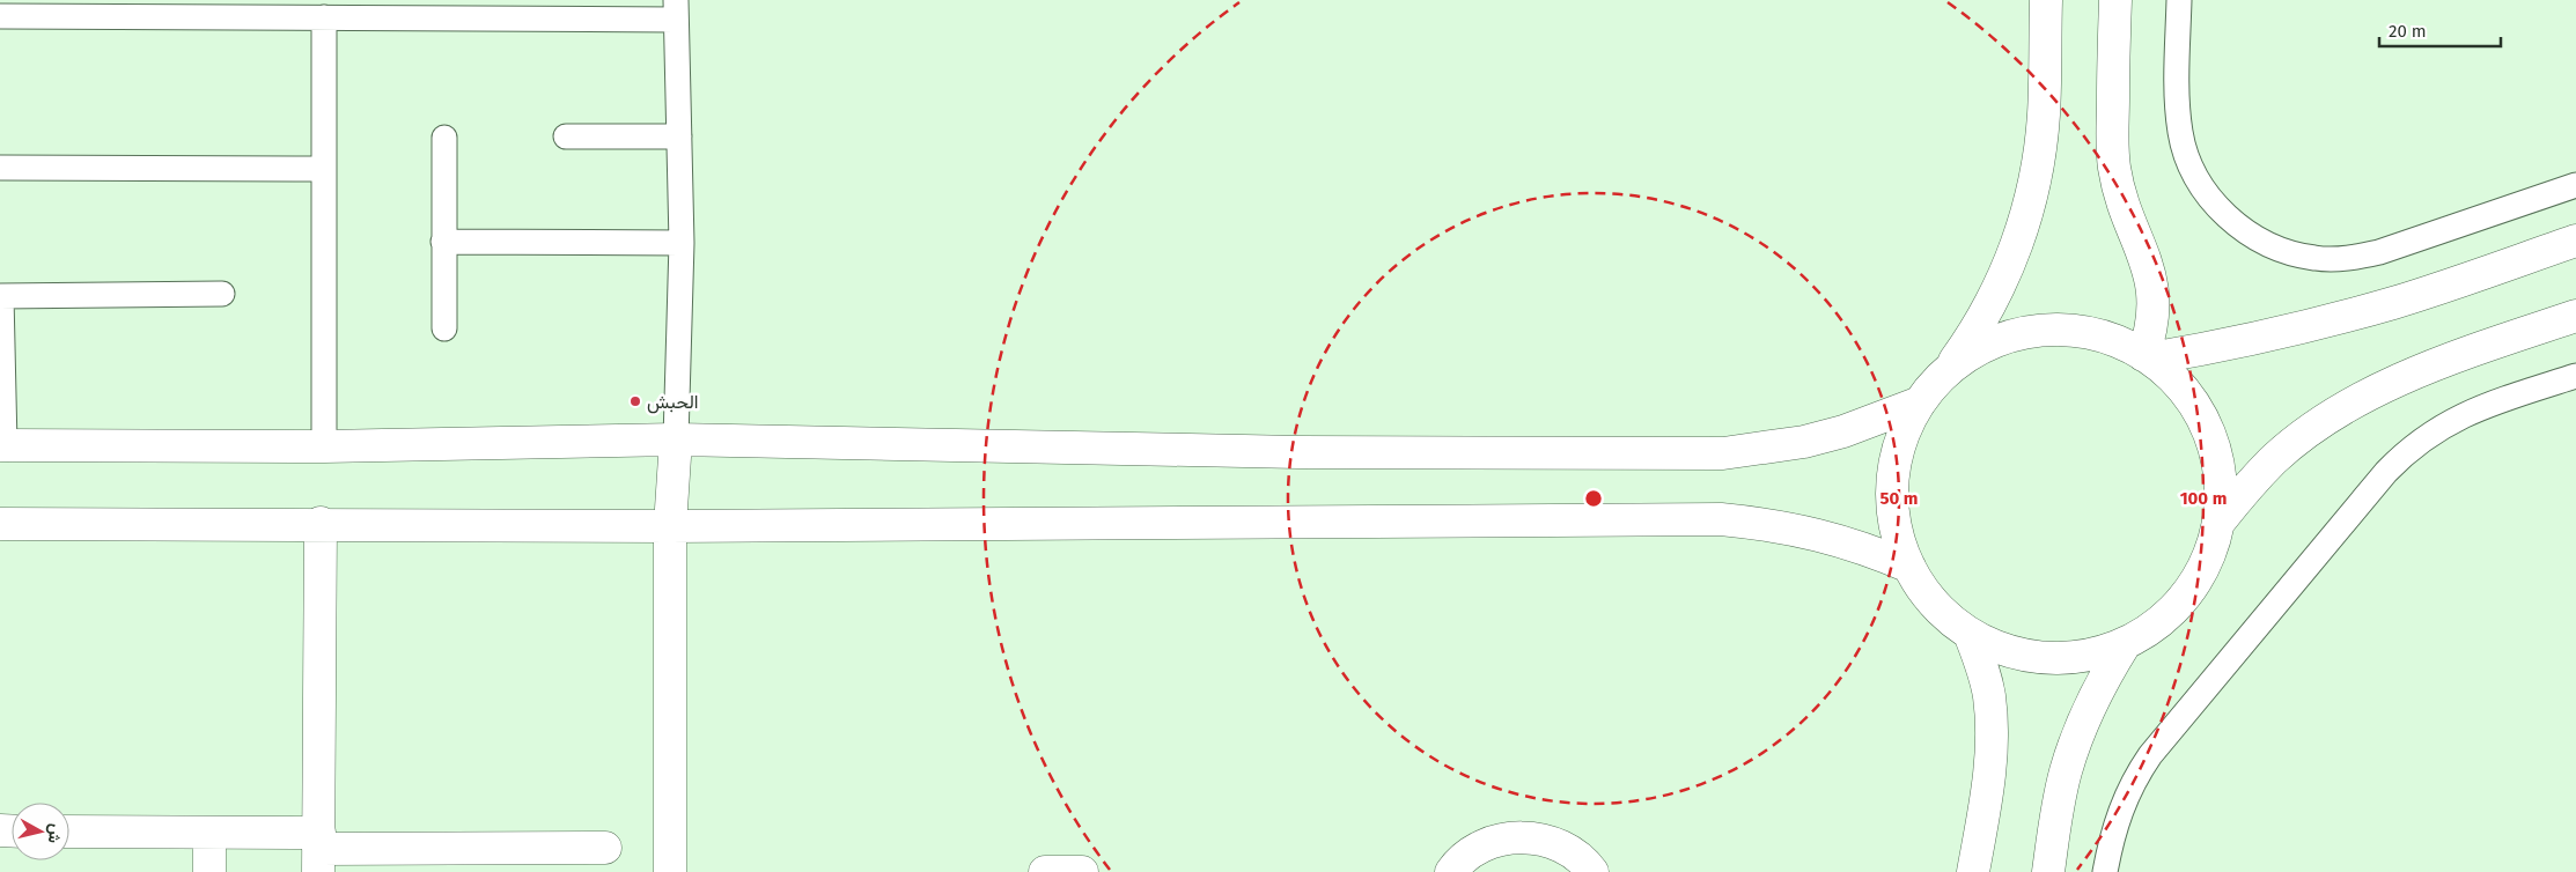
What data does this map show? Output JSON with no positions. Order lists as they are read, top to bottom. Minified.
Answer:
{"places":["الحبش"],"scale_bar":"20 m","north":"right","rings":["50 m","100 m"]}
